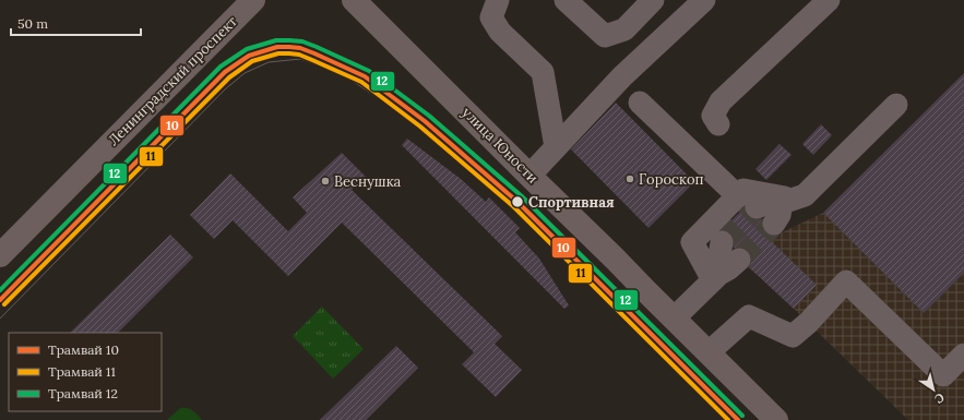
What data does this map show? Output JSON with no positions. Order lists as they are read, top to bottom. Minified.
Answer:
{"streets":{"main road":["Ленинградский проспект","улица Юности"]},"places":["Гороскоп","Веснушка","Спортивная"],"lines":["tram line 12","tram line 10","tram line 11"],"legend":["Трамвай 10","Трамвай 11","Трамвай 12"],"scale_bar":"50 m","north":"bottom right"}
